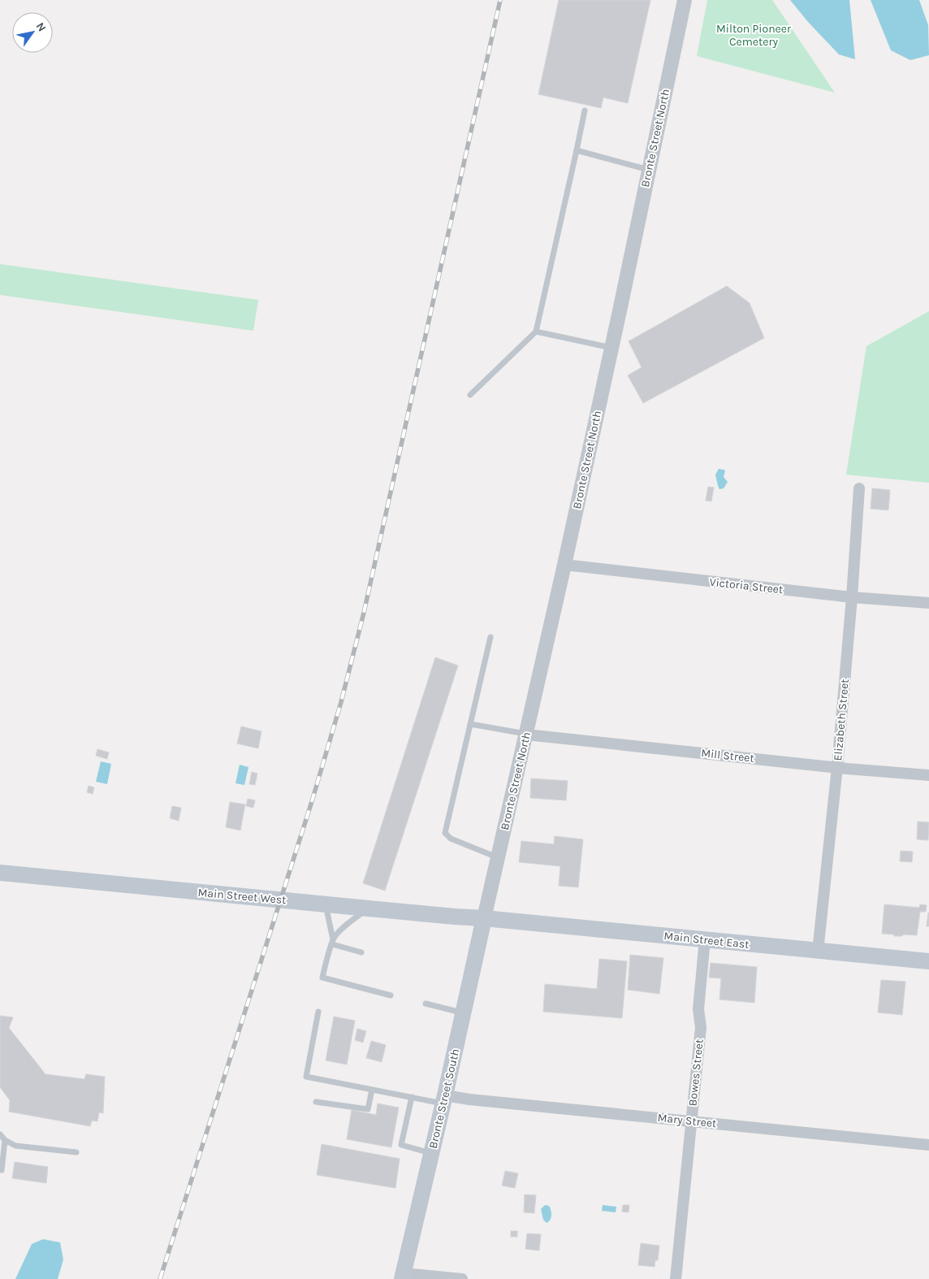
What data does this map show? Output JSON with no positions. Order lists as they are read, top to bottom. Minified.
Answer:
{"streets":{"main road":["Main Street West","Main Street East","Bronte Street South"],"street":["Bronte Street North","Victoria Street","Elizabeth Street","Mill Street","Bowes Street","Mary Street"]},"crossings":[["Bronte Street North","Victoria Street"],["Bronte Street North","Mill Street"],["Bronte Street North","Main Street West"],["Bronte Street North","Main Street East"],["Bronte Street North","Bronte Street South"],["Victoria Street","Elizabeth Street"],["Elizabeth Street","Mill Street"],["Elizabeth Street","Main Street East"],["Main Street West","Main Street East"],["Main Street West","Bronte Street South"],["Main Street East","Bowes Street"],["Main Street East","Bronte Street South"],["Bowes Street","Mary Street"],["Bronte Street South","Mary Street"]],"parks":["Milton Pioneer Cemetery"],"north":"top right"}
